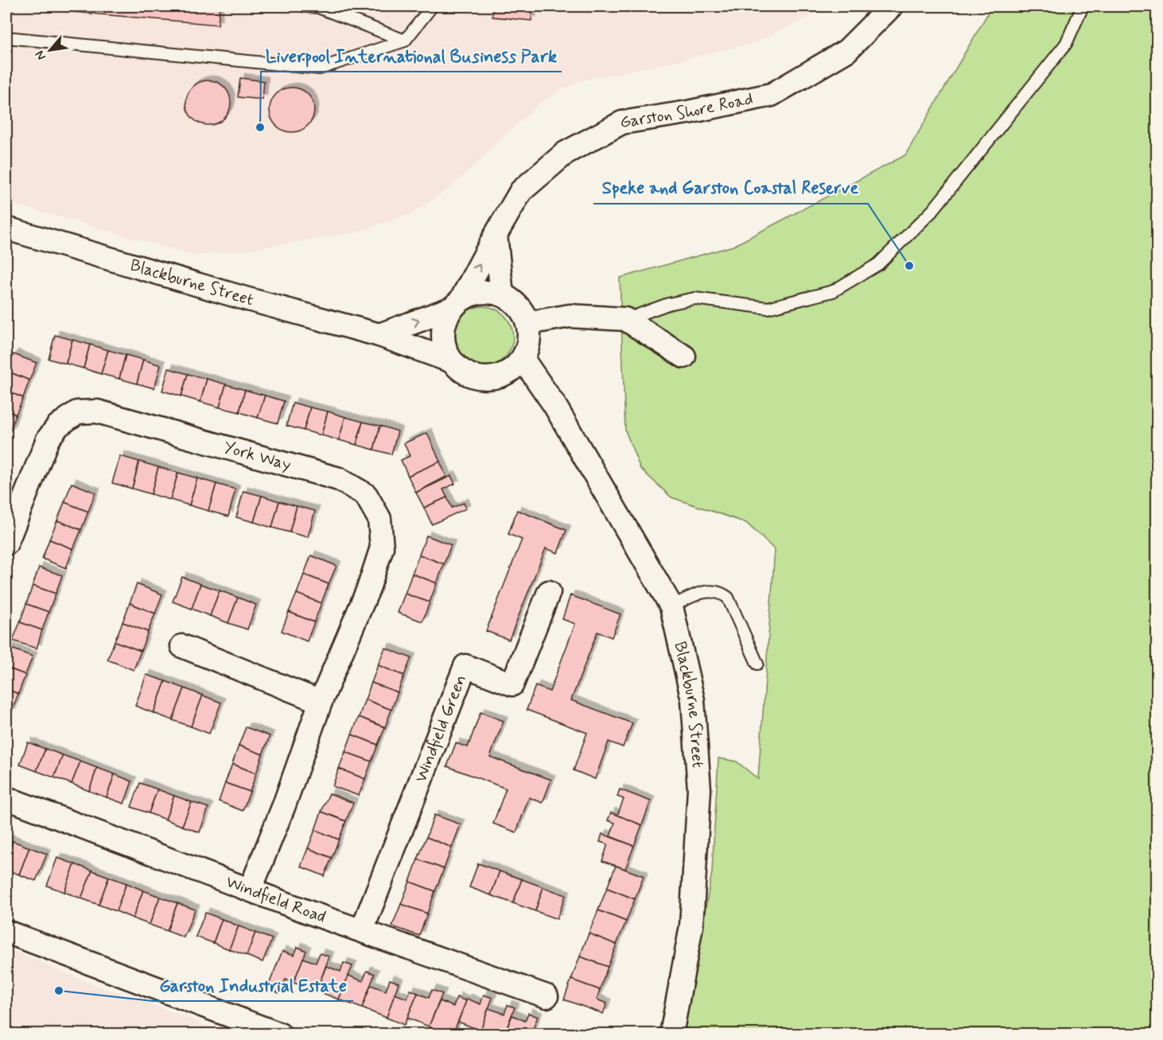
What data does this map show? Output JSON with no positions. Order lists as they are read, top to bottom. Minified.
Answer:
{"streets":{"street":["Garston Shore Road","Blackburne Street","York Way","Windfield Green","Windfield Road"]},"crossings":[["Garston Shore Road","Blackburne Street"],["York Way","Windfield Road"],["Windfield Green","Windfield Road"]],"places":["Liverpool International Business Park","Speke and Garston Coastal Reserve","Garston Industrial Estate"],"north":"bottom left"}
